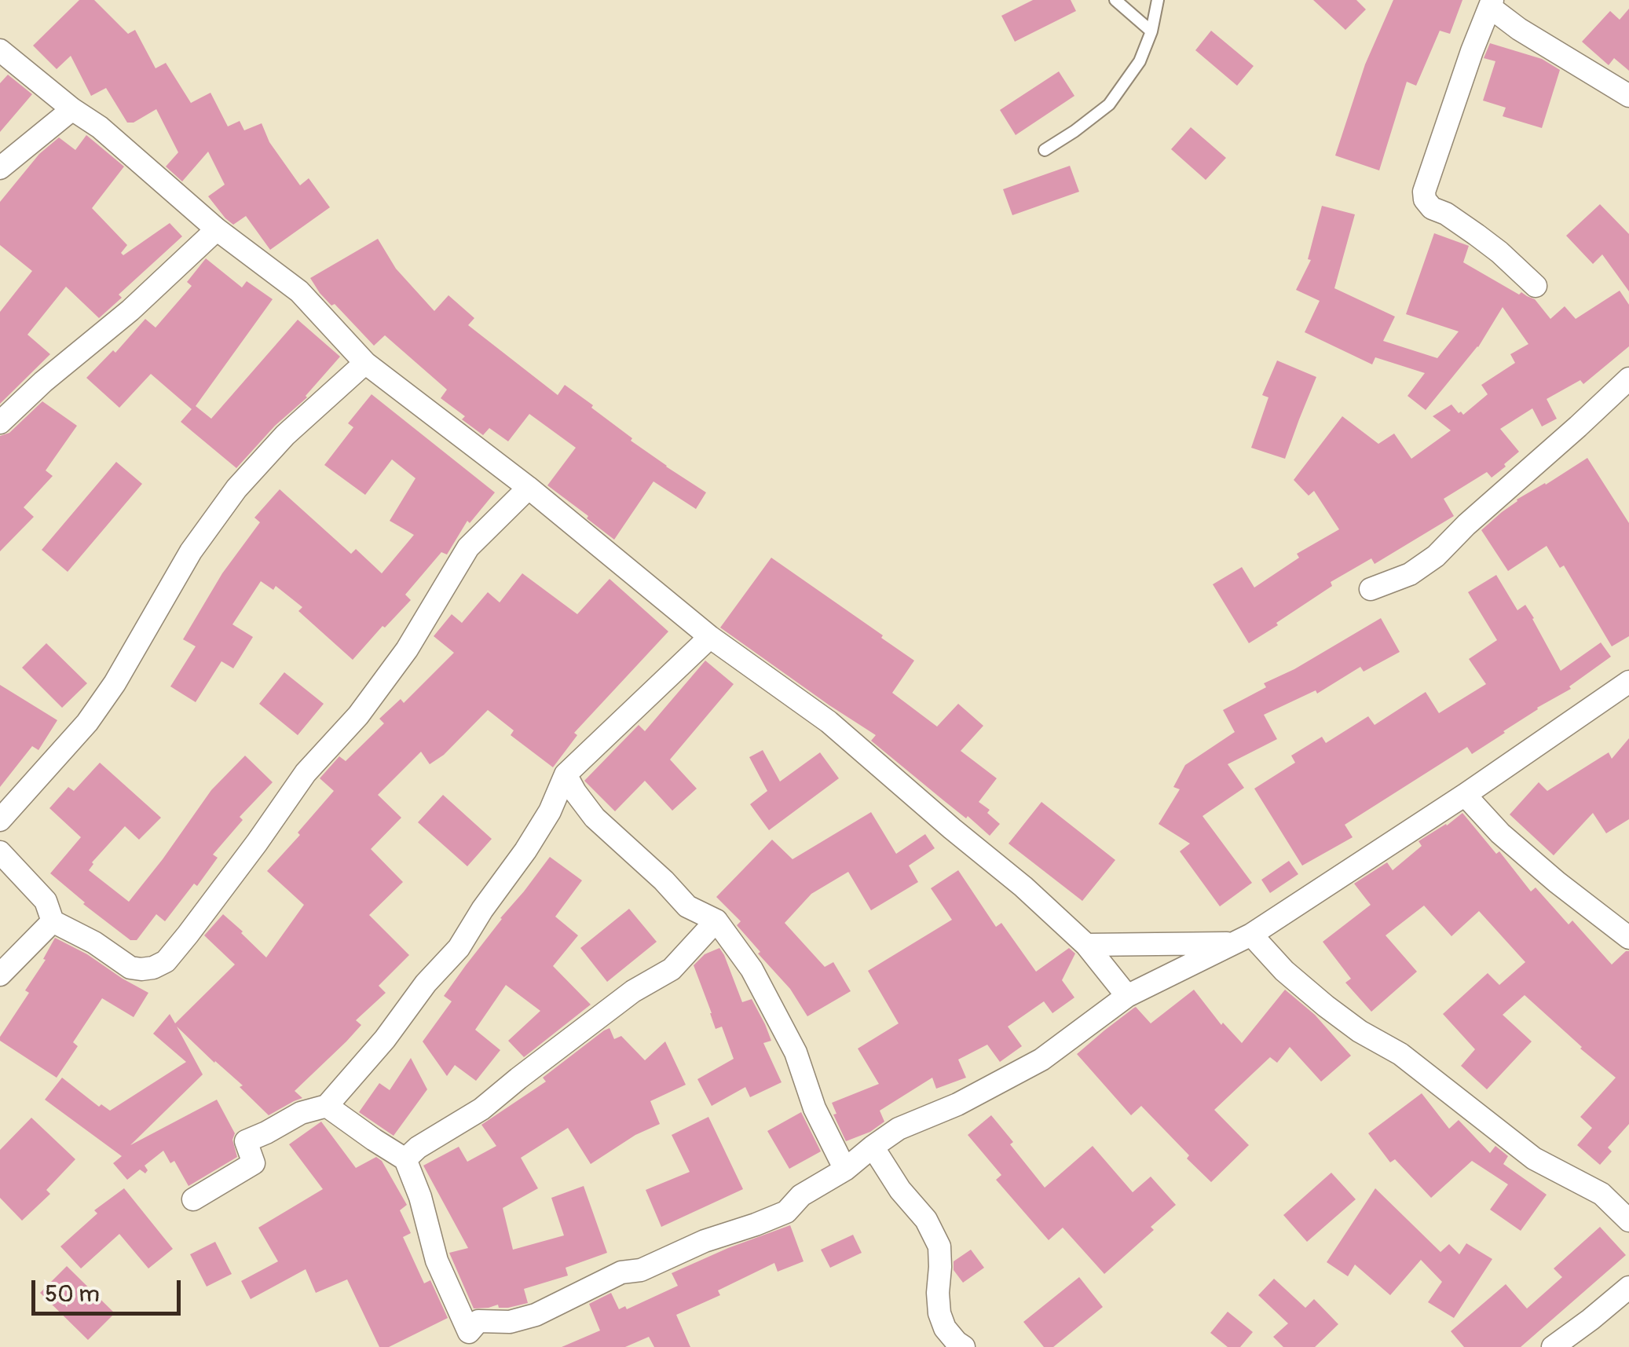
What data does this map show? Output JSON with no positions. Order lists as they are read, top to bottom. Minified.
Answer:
{"scale_bar":"50 m"}
